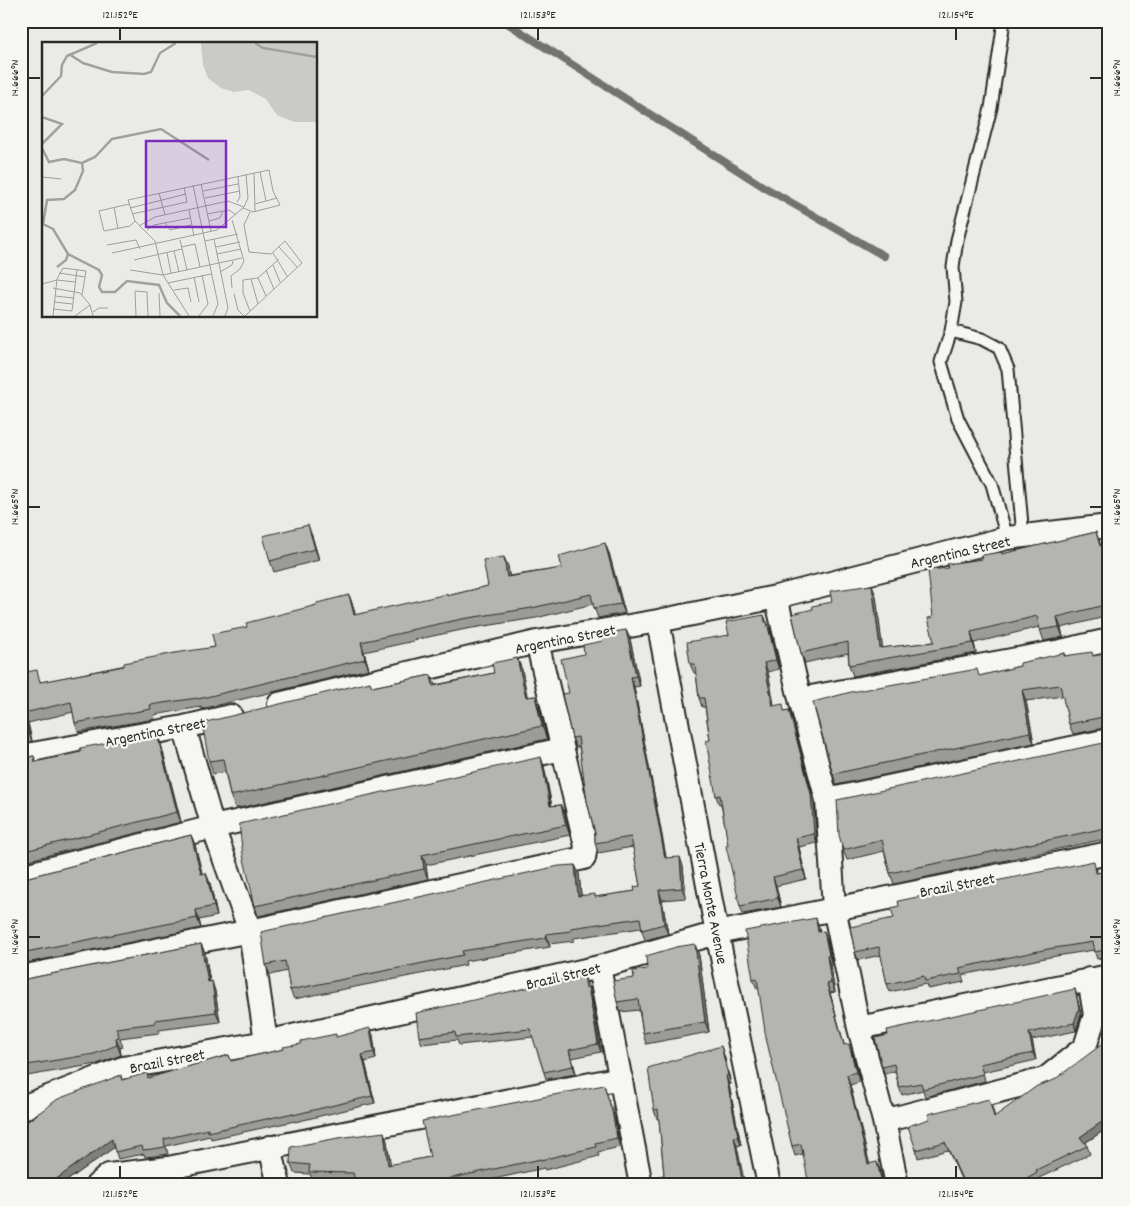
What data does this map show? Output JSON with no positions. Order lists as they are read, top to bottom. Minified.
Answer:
{"streets":{"street":["Argentina Street","Brazil Street","Tierra Monte Avenue"]},"crossings":[["Argentina Street","Tierra Monte Avenue"],["Brazil Street","Tierra Monte Avenue"]],"coordinates":["121.152°E","121.153°E","121.154°E","14.666°N","14.665°N","14.664°N"]}
